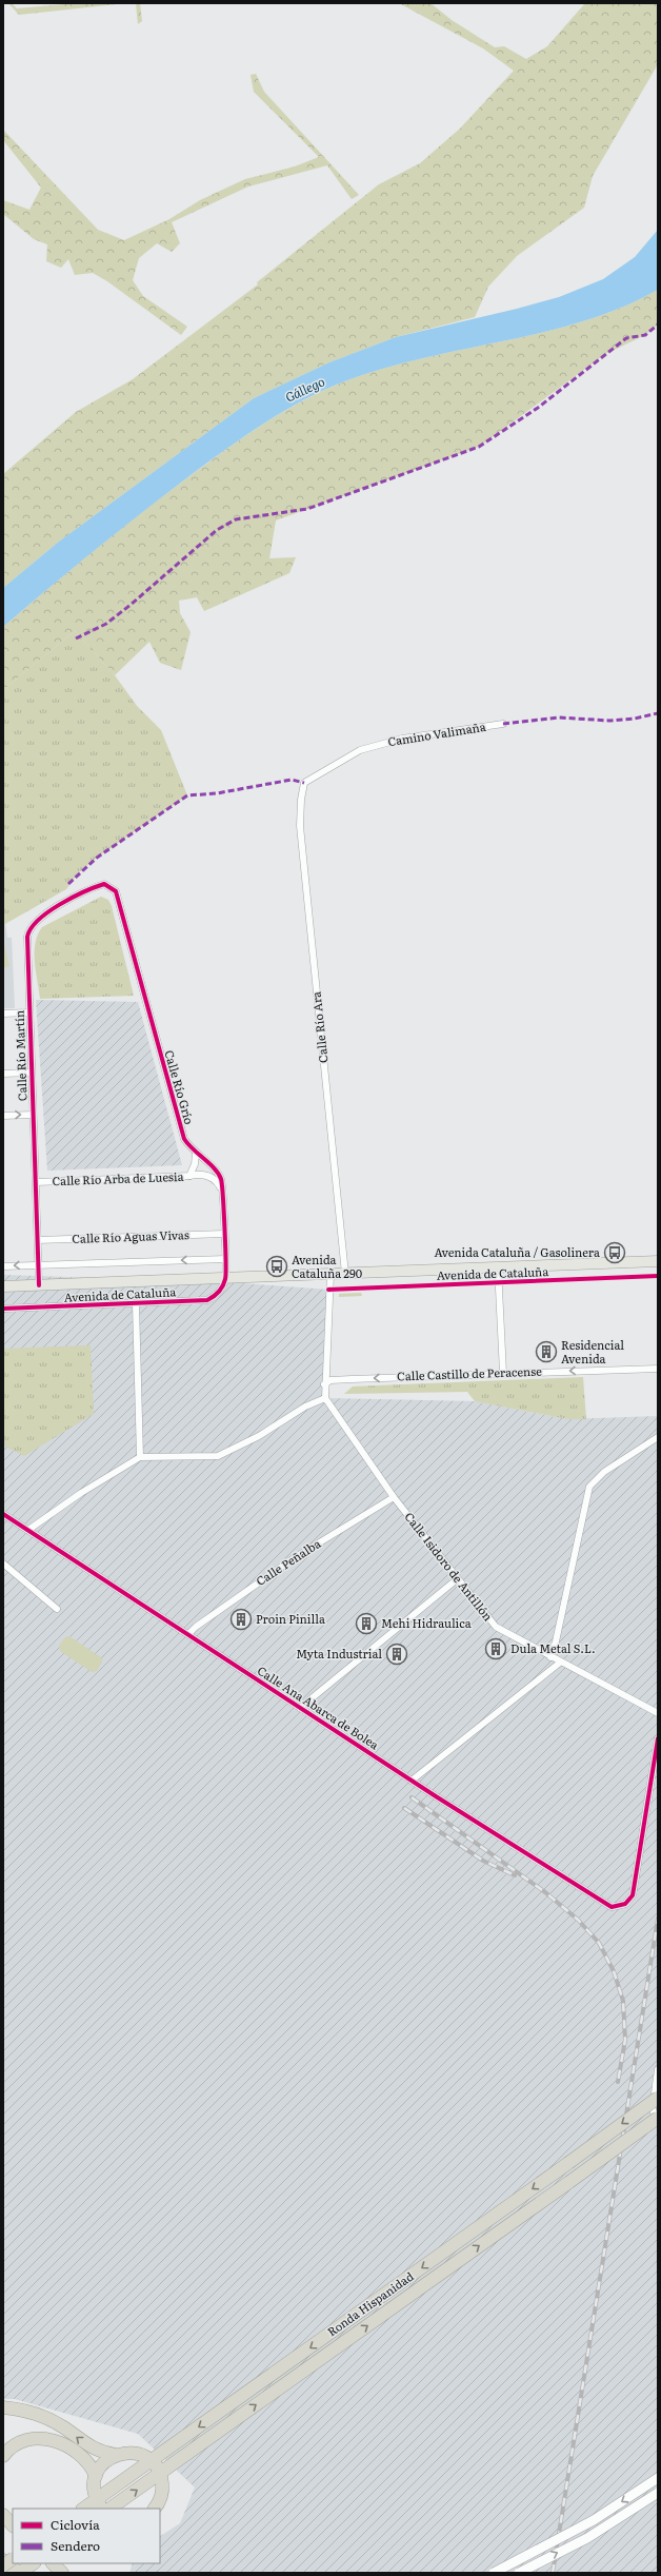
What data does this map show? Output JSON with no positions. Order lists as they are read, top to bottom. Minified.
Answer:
{"streets":{"highway":["Ronda Hispanidad"],"main road":["Avenida de Cataluña"],"street":["Camino Valimaña","Calle Río Ara","Calle Río Martín","Calle Río Grío","Calle Río Arba de Luesia","Calle Río Aguas Vivas","Calle Castillo de Peracense","Calle Peñalba","Calle Isidoro de Antillón","Calle Ana Abarca de Bolea"]},"crossings":[["Camino Valimaña","Calle Río Ara"],["Calle Río Ara","Avenida de Cataluña"],["Calle Río Martín","Calle Río Grío"],["Calle Río Martín","Calle Río Arba de Luesia"],["Calle Río Martín","Calle Río Aguas Vivas"],["Calle Río Martín","Avenida de Cataluña"],["Calle Río Grío","Calle Río Arba de Luesia"],["Calle Río Grío","Calle Río Aguas Vivas"],["Calle Río Grío","Avenida de Cataluña"],["Calle Peñalba","Calle Isidoro de Antillón"],["Calle Peñalba","Calle Ana Abarca de Bolea"]],"one_way":["Calle Castillo de Peracense"],"water":["Gállego"],"places":{"bus stop":["Avenida Cataluña / Gasolinera","Avenida Cataluña 290"],"building":["Residencial Avenida","Proin Pinilla","Mehi Hidraulica","Dula Metal S.L.","Myta Industrial"]},"legend":["Ciclovía","Sendero"]}
